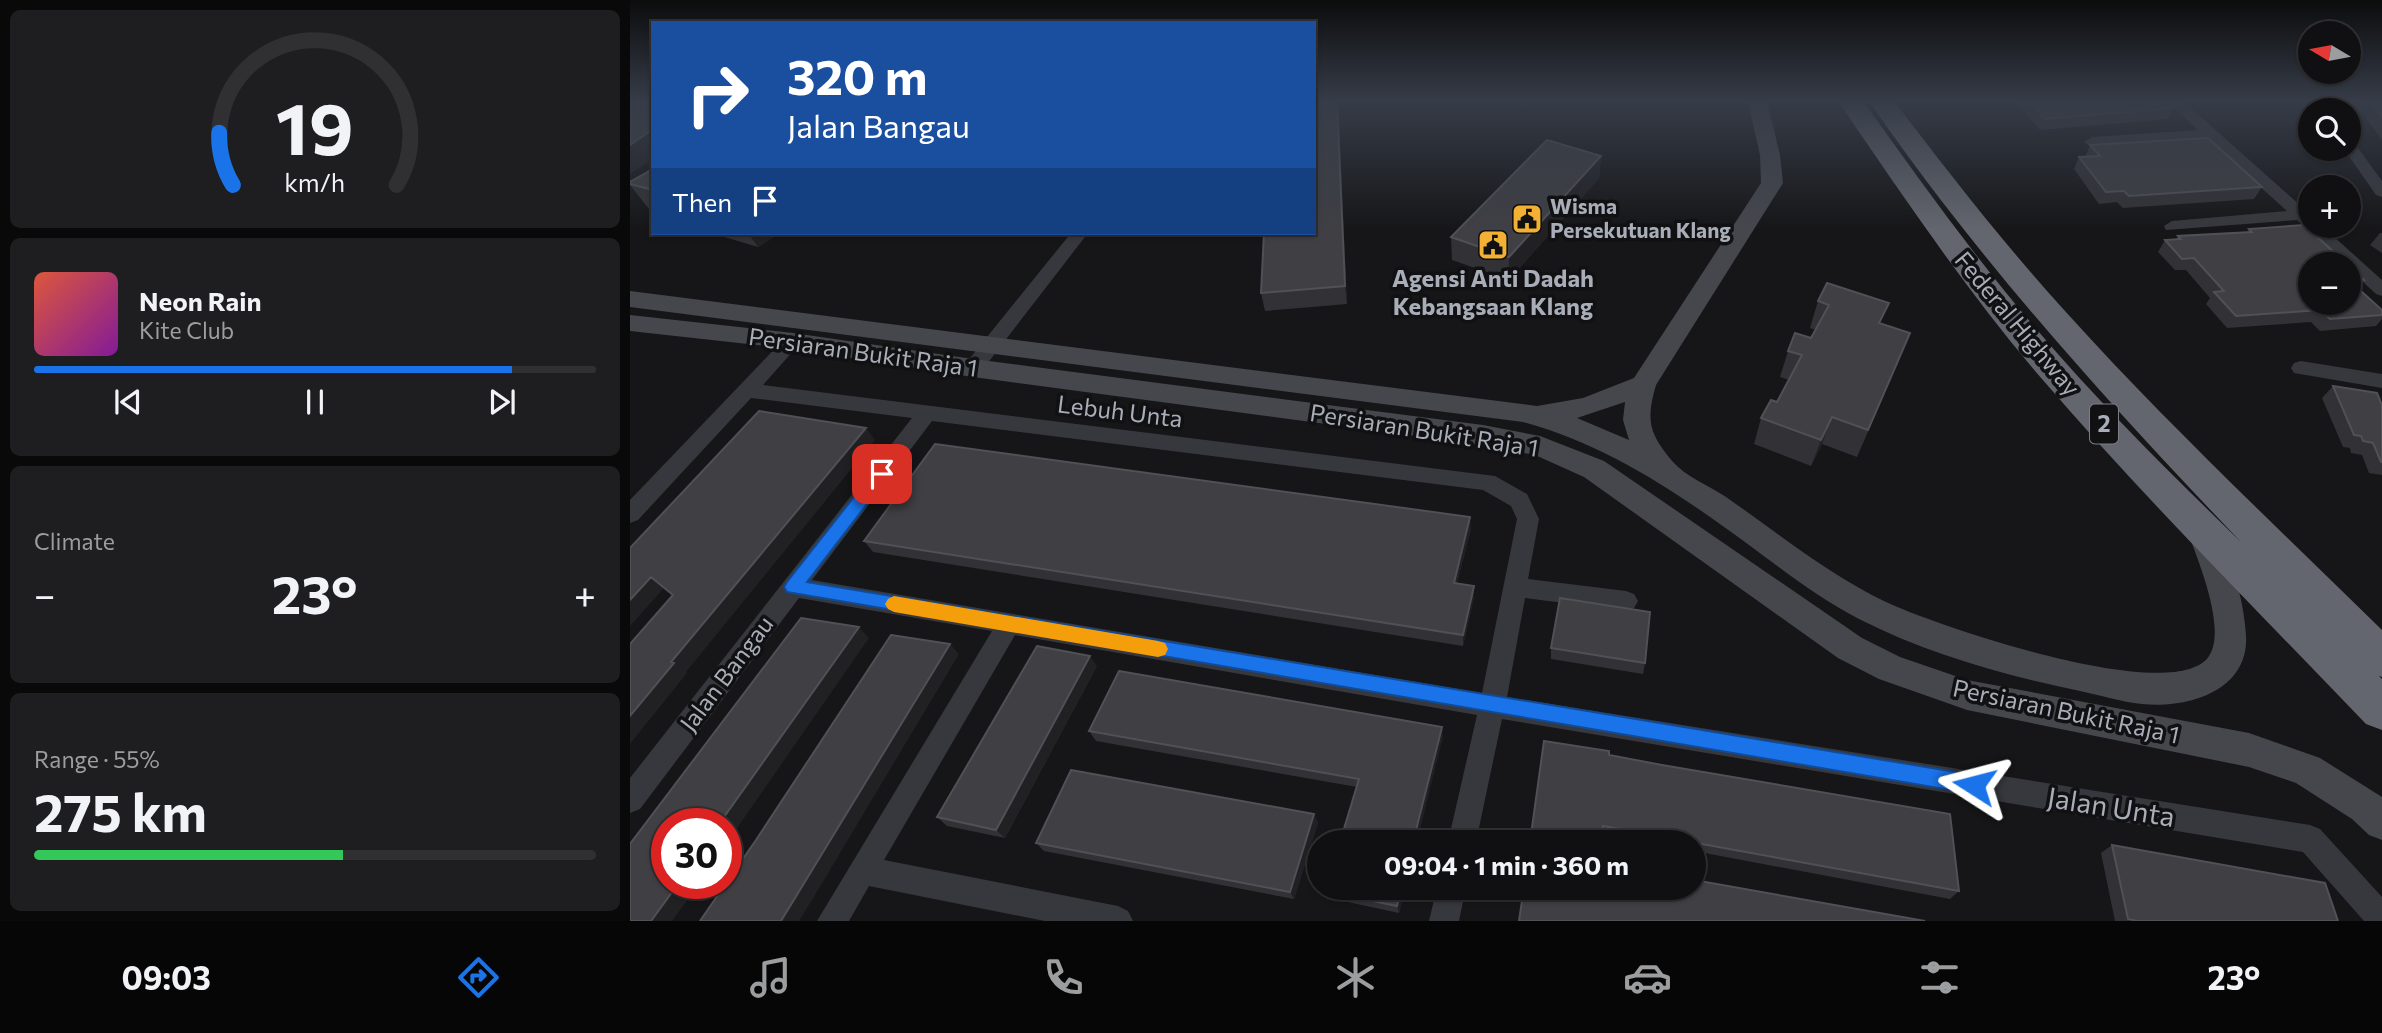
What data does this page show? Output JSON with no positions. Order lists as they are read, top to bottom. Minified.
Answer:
{"streets":{"highway":["Federal Highway","2"],"street":["Persiaran Bukit Raja 1","Lebuh Unta","Jalan Bangau","Jalan Unta"]},"crossings":[["Federal Highway","Persiaran Bukit Raja 1"],["Lebuh Unta","Jalan Bangau"],["Jalan Bangau","Jalan Unta"]],"places":{"public building":["Wisma Persekutuan Klang","Agensi Anti Dadah Kebangsaan Klang"]},"north":"left","page":{"map_buttons":["+","−"],"turn":["320 m","Jalan Bangau"],"then":"Then","song":["Neon Rain","Kite Club"],"tile":["Climate",["Range · 55%","275 km"]],"heat":["−","23°","+"],"limit":"30","trip":"09:04 · 1 min · 360 m","tabs":["09:03","23°"],"gauge":["19","km/h"]}}
